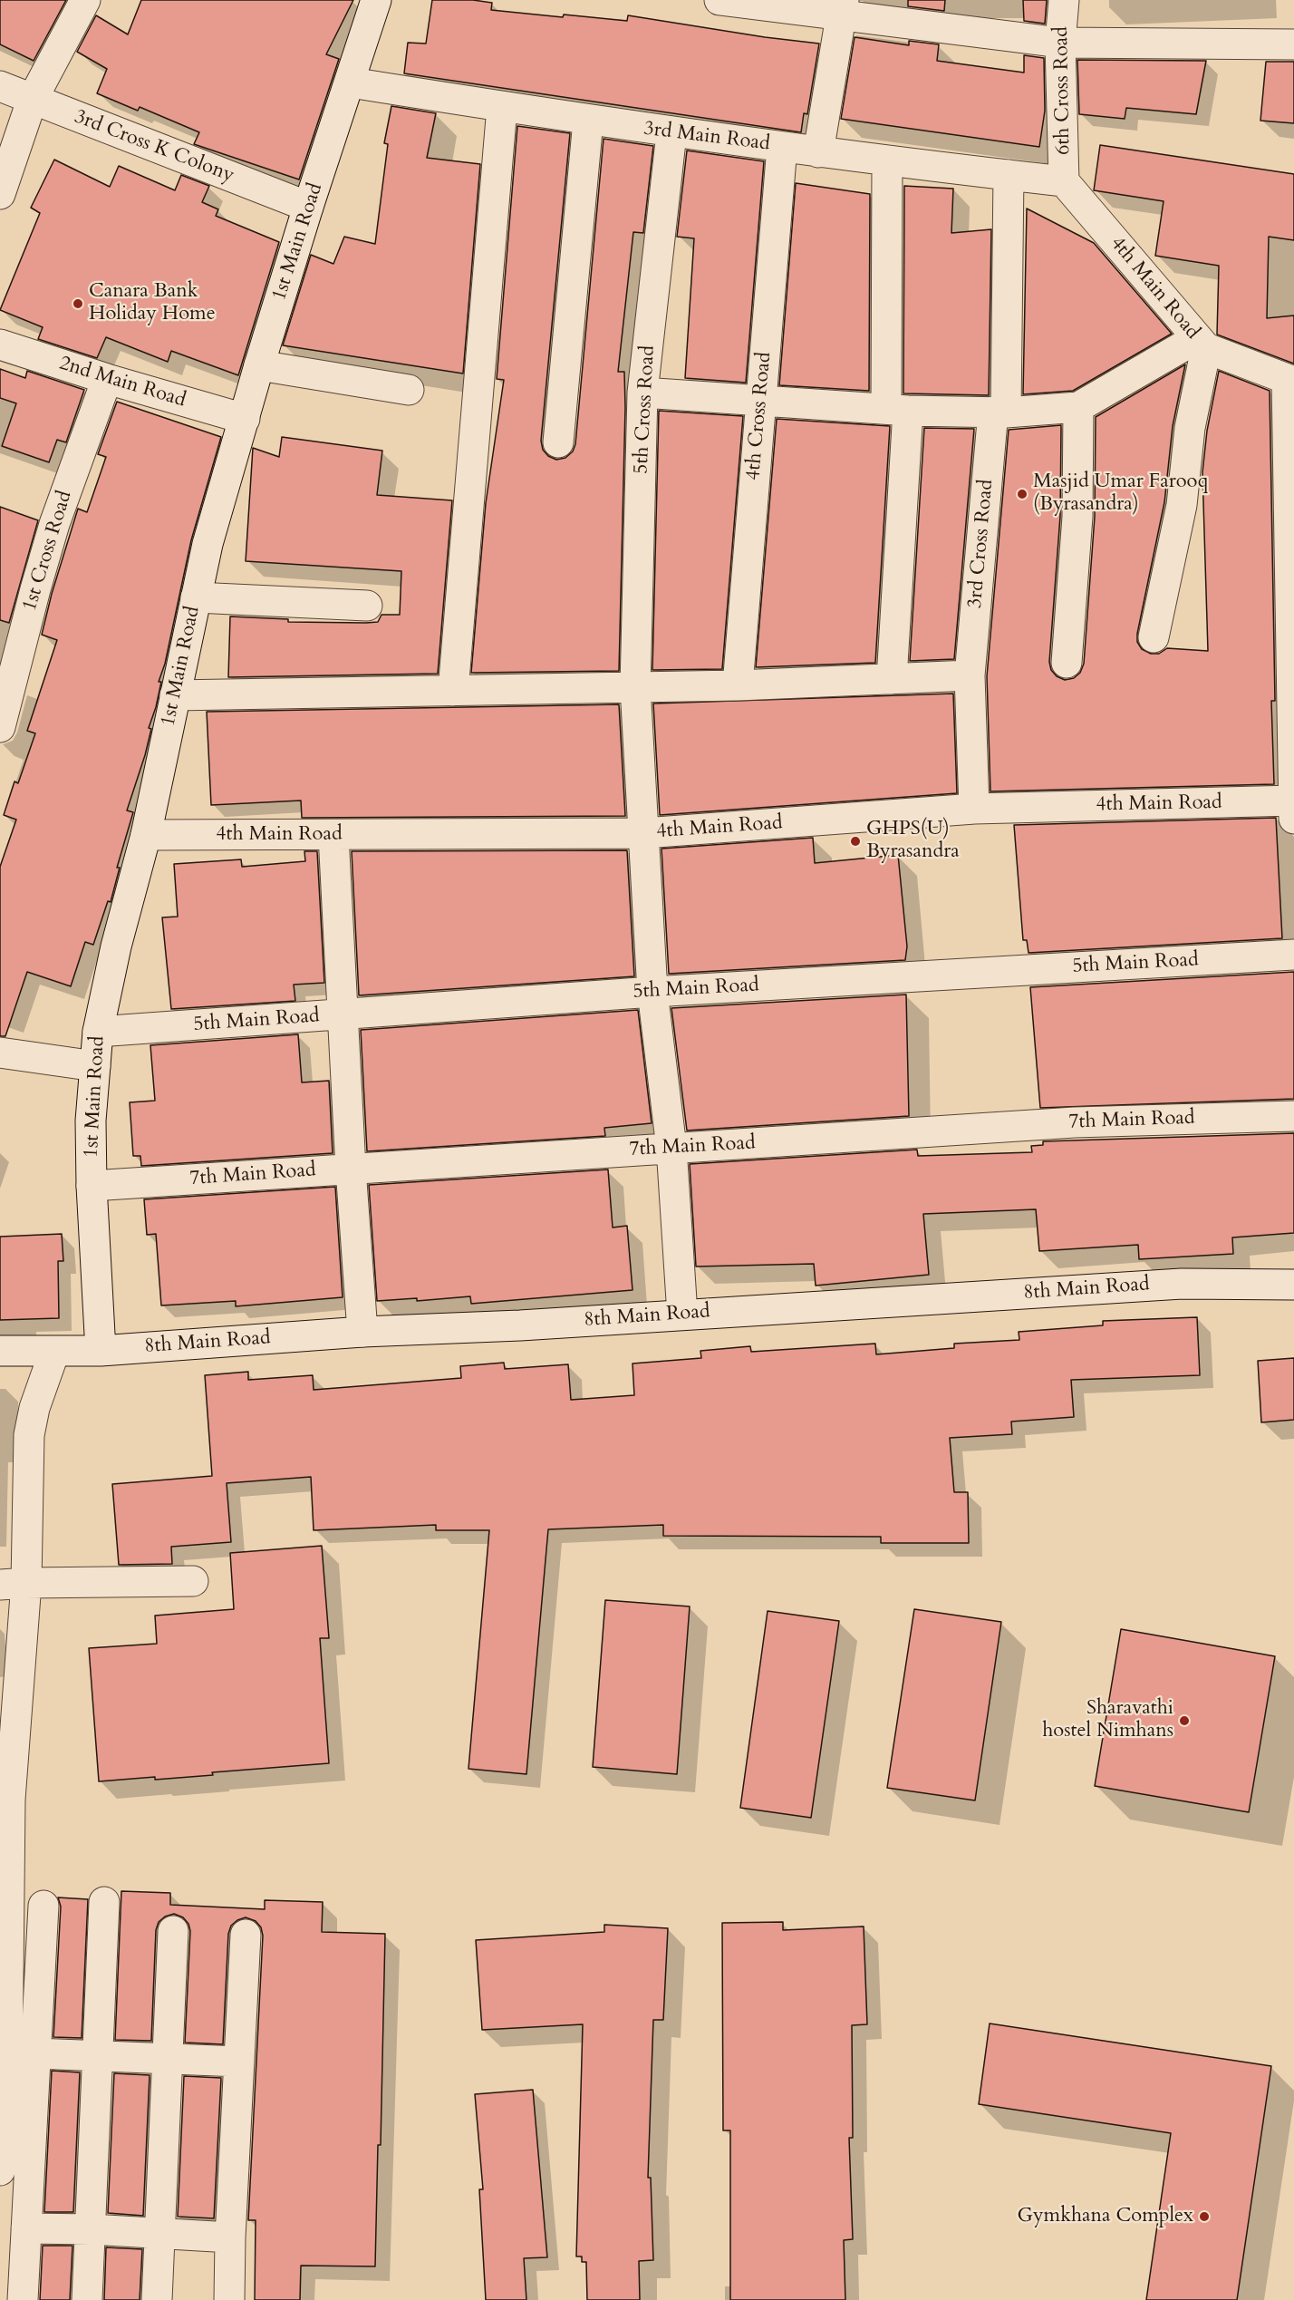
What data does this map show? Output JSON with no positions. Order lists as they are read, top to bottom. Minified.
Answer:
{"streets":{"street":["6th Cross Road","3rd Main Road","3rd Cross K Colony","1st Main Road","4th Main Road","2nd Main Road","5th Cross Road","4th Cross Road","3rd Cross Road","1st Cross Road","5th Main Road","7th Main Road","8th Main Road"]},"crossings":[["6th Cross Road","3rd Main Road"],["6th Cross Road","4th Main Road"],["3rd Main Road","1st Main Road"],["3rd Main Road","4th Main Road"],["3rd Main Road","5th Cross Road"],["3rd Main Road","4th Cross Road"],["3rd Main Road","3rd Cross Road"],["3rd Cross K Colony","1st Main Road"],["1st Main Road","4th Main Road"],["1st Main Road","2nd Main Road"],["1st Main Road","5th Main Road"],["1st Main Road","7th Main Road"],["1st Main Road","8th Main Road"],["4th Main Road","5th Cross Road"],["4th Main Road","3rd Cross Road"],["2nd Main Road","1st Cross Road"],["5th Cross Road","5th Main Road"],["5th Cross Road","7th Main Road"],["5th Cross Road","8th Main Road"]],"places":["Canara Bank Holiday Home","Masjid Umar Farooq (Byrasandra)","GHPS(U) Byrasandra","Sharavathi hostel Nimhans","Gymkhana Complex"]}
